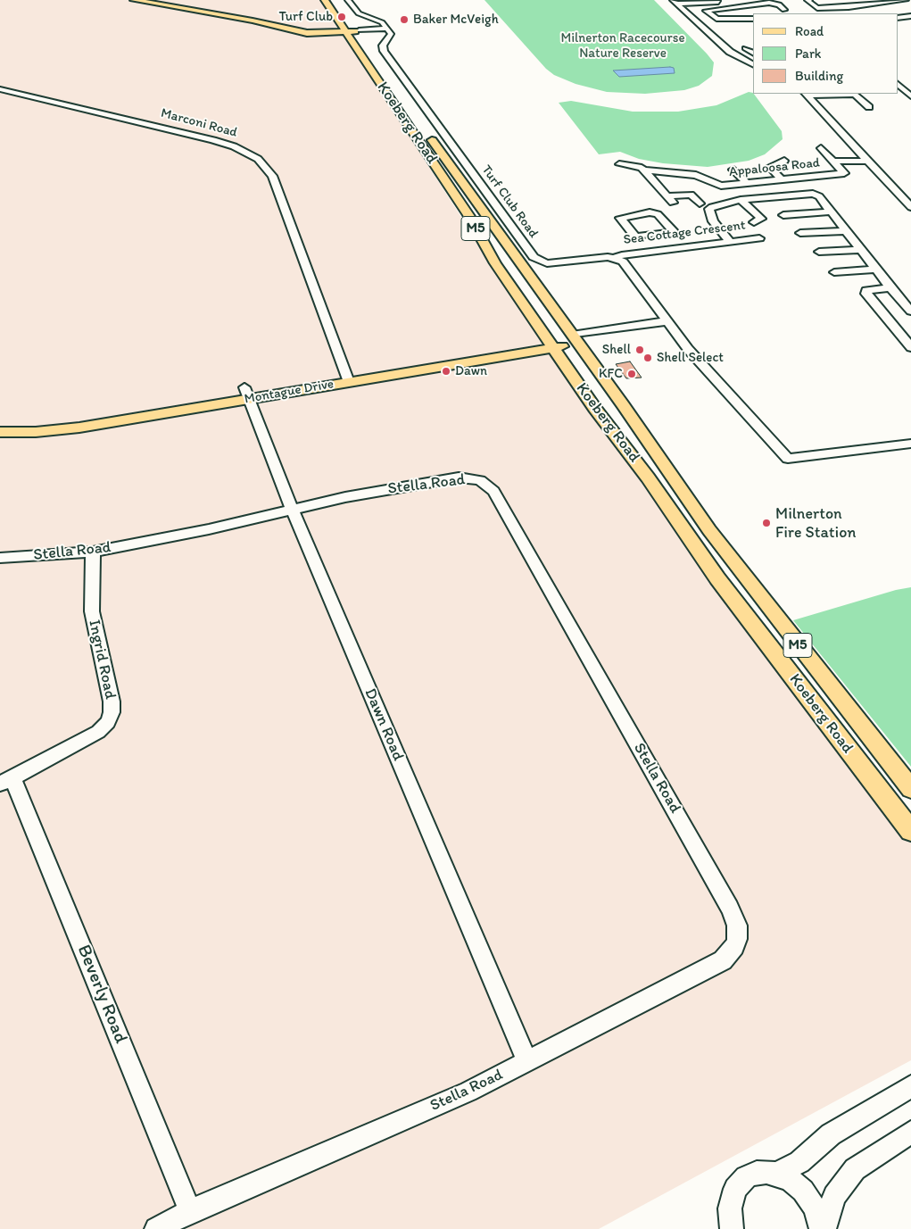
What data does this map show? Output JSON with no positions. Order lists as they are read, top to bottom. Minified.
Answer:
{"streets":{"main road":["Koeberg Road","M5","Montague Drive"],"street":["Marconi Road","Appaloosa Road","Turf Club Road","Sea Cottage Crescent","Stella Road","Ingrid Road","Dawn Road","Beverly Road"]},"crossings":[["Marconi Road","Montague Drive"],["Koeberg Road","Montague Drive"],["Turf Club Road","Sea Cottage Crescent"],["Montague Drive","Dawn Road"],["Stella Road","Ingrid Road"],["Stella Road","Dawn Road"],["Stella Road","Beverly Road"],["Ingrid Road","Beverly Road"]],"parks":["Milnerton Racecourse Nature Reserve"],"places":["Turf Club","Baker McVeigh","Shell","Shell Select","Dawn","KFC","Milnerton Fire Station"],"legend":["Road","Park","Building"]}
